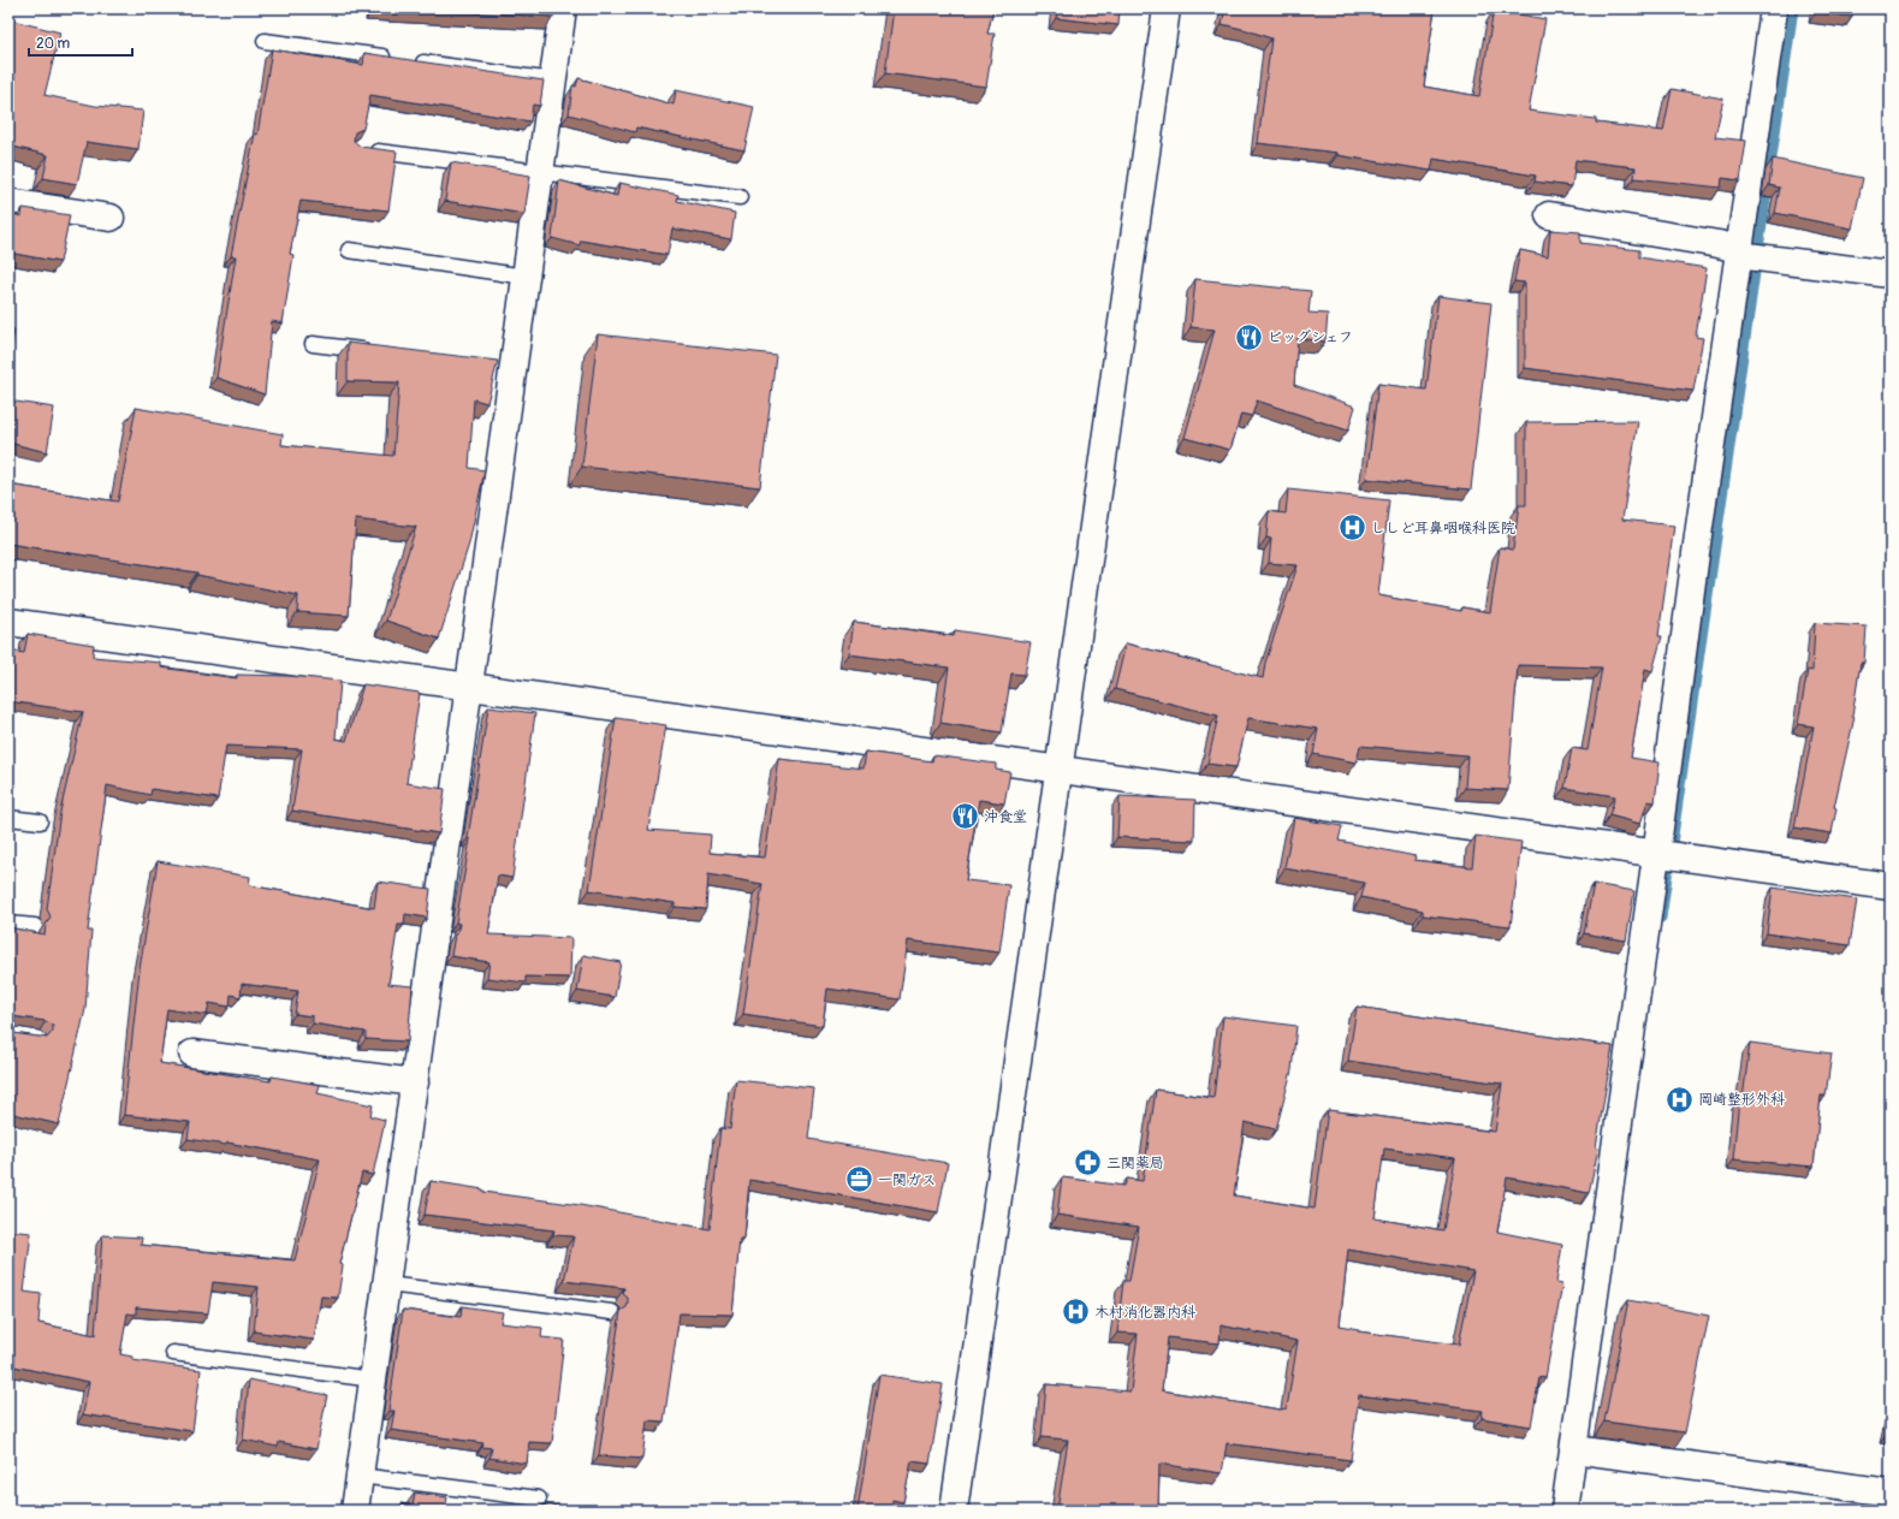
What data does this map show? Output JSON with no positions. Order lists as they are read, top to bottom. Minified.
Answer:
{"places":{"restaurant":["ビッグシェフ","沖食堂"],"hospital":["ししど耳鼻咽喉科医院","岡崎整形外科","木村消化器内科"],"pharmacy":["三関薬局"],"office":["一関ガス"]},"scale_bar":"20 m"}
